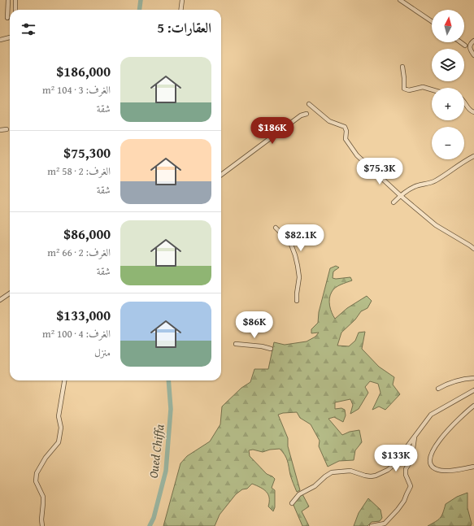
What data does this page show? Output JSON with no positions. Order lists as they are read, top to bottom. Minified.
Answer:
{"water":["Oued Chiffa"],"north":"top","page":{"map_buttons":["+","−"],"heading":"العقارات: 5","list":[{"name":"$186,000","note":"الغرف: 3 · 104 m² · شقة"},{"name":"$75,300","note":"الغرف: 2 · 58 m² · شقة"},{"name":"$86,000","note":"الغرف: 2 · 66 m² · شقة"},{"name":"$133,000","note":"الغرف: 4 · 100 m² · منزل"}],"price":["$186K","$75.3K","$82.1K","$86K","$133K"]}}
